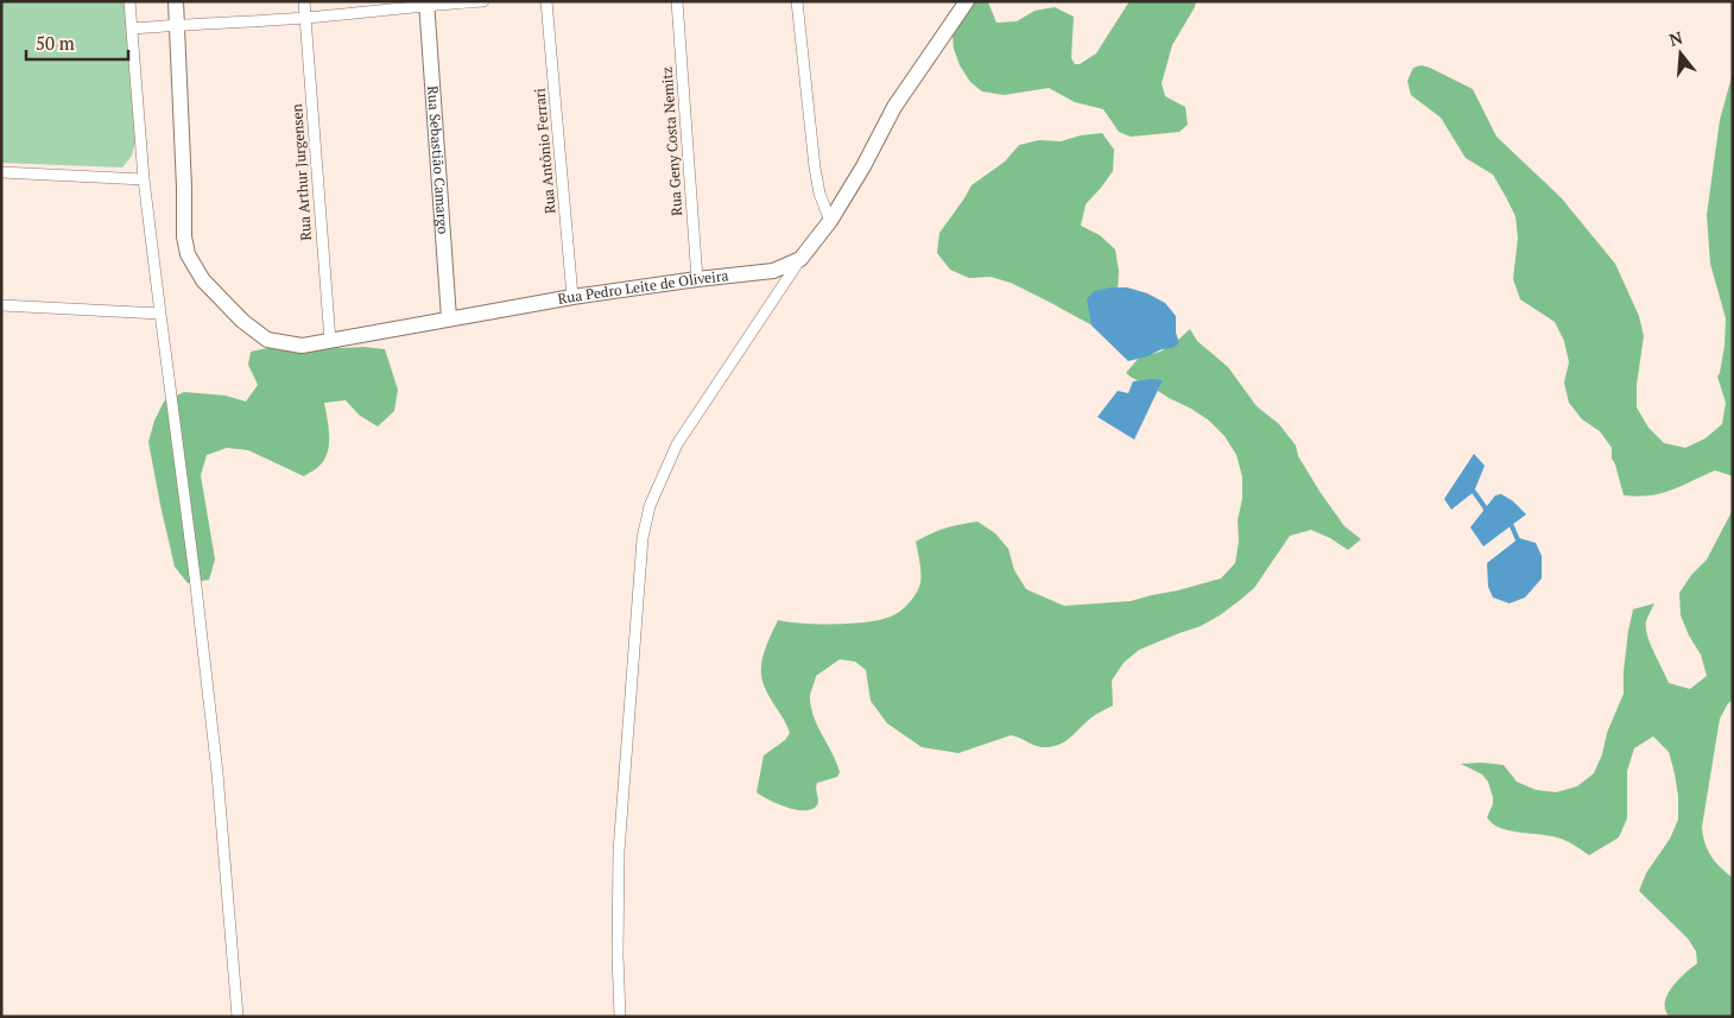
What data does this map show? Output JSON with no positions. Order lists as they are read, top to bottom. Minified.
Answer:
{"streets":{"street":["Rua Geny Costa Nemitz","Rua Antônio Ferrari","Rua Sebastião Camargo","Rua Arthur Jurgensen","Rua Pedro Leite de Oliveira"]},"crossings":[["Rua Geny Costa Nemitz","Rua Pedro Leite de Oliveira"],["Rua Antônio Ferrari","Rua Pedro Leite de Oliveira"],["Rua Sebastião Camargo","Rua Pedro Leite de Oliveira"],["Rua Arthur Jurgensen","Rua Pedro Leite de Oliveira"]],"scale_bar":"50 m","north":"top"}
